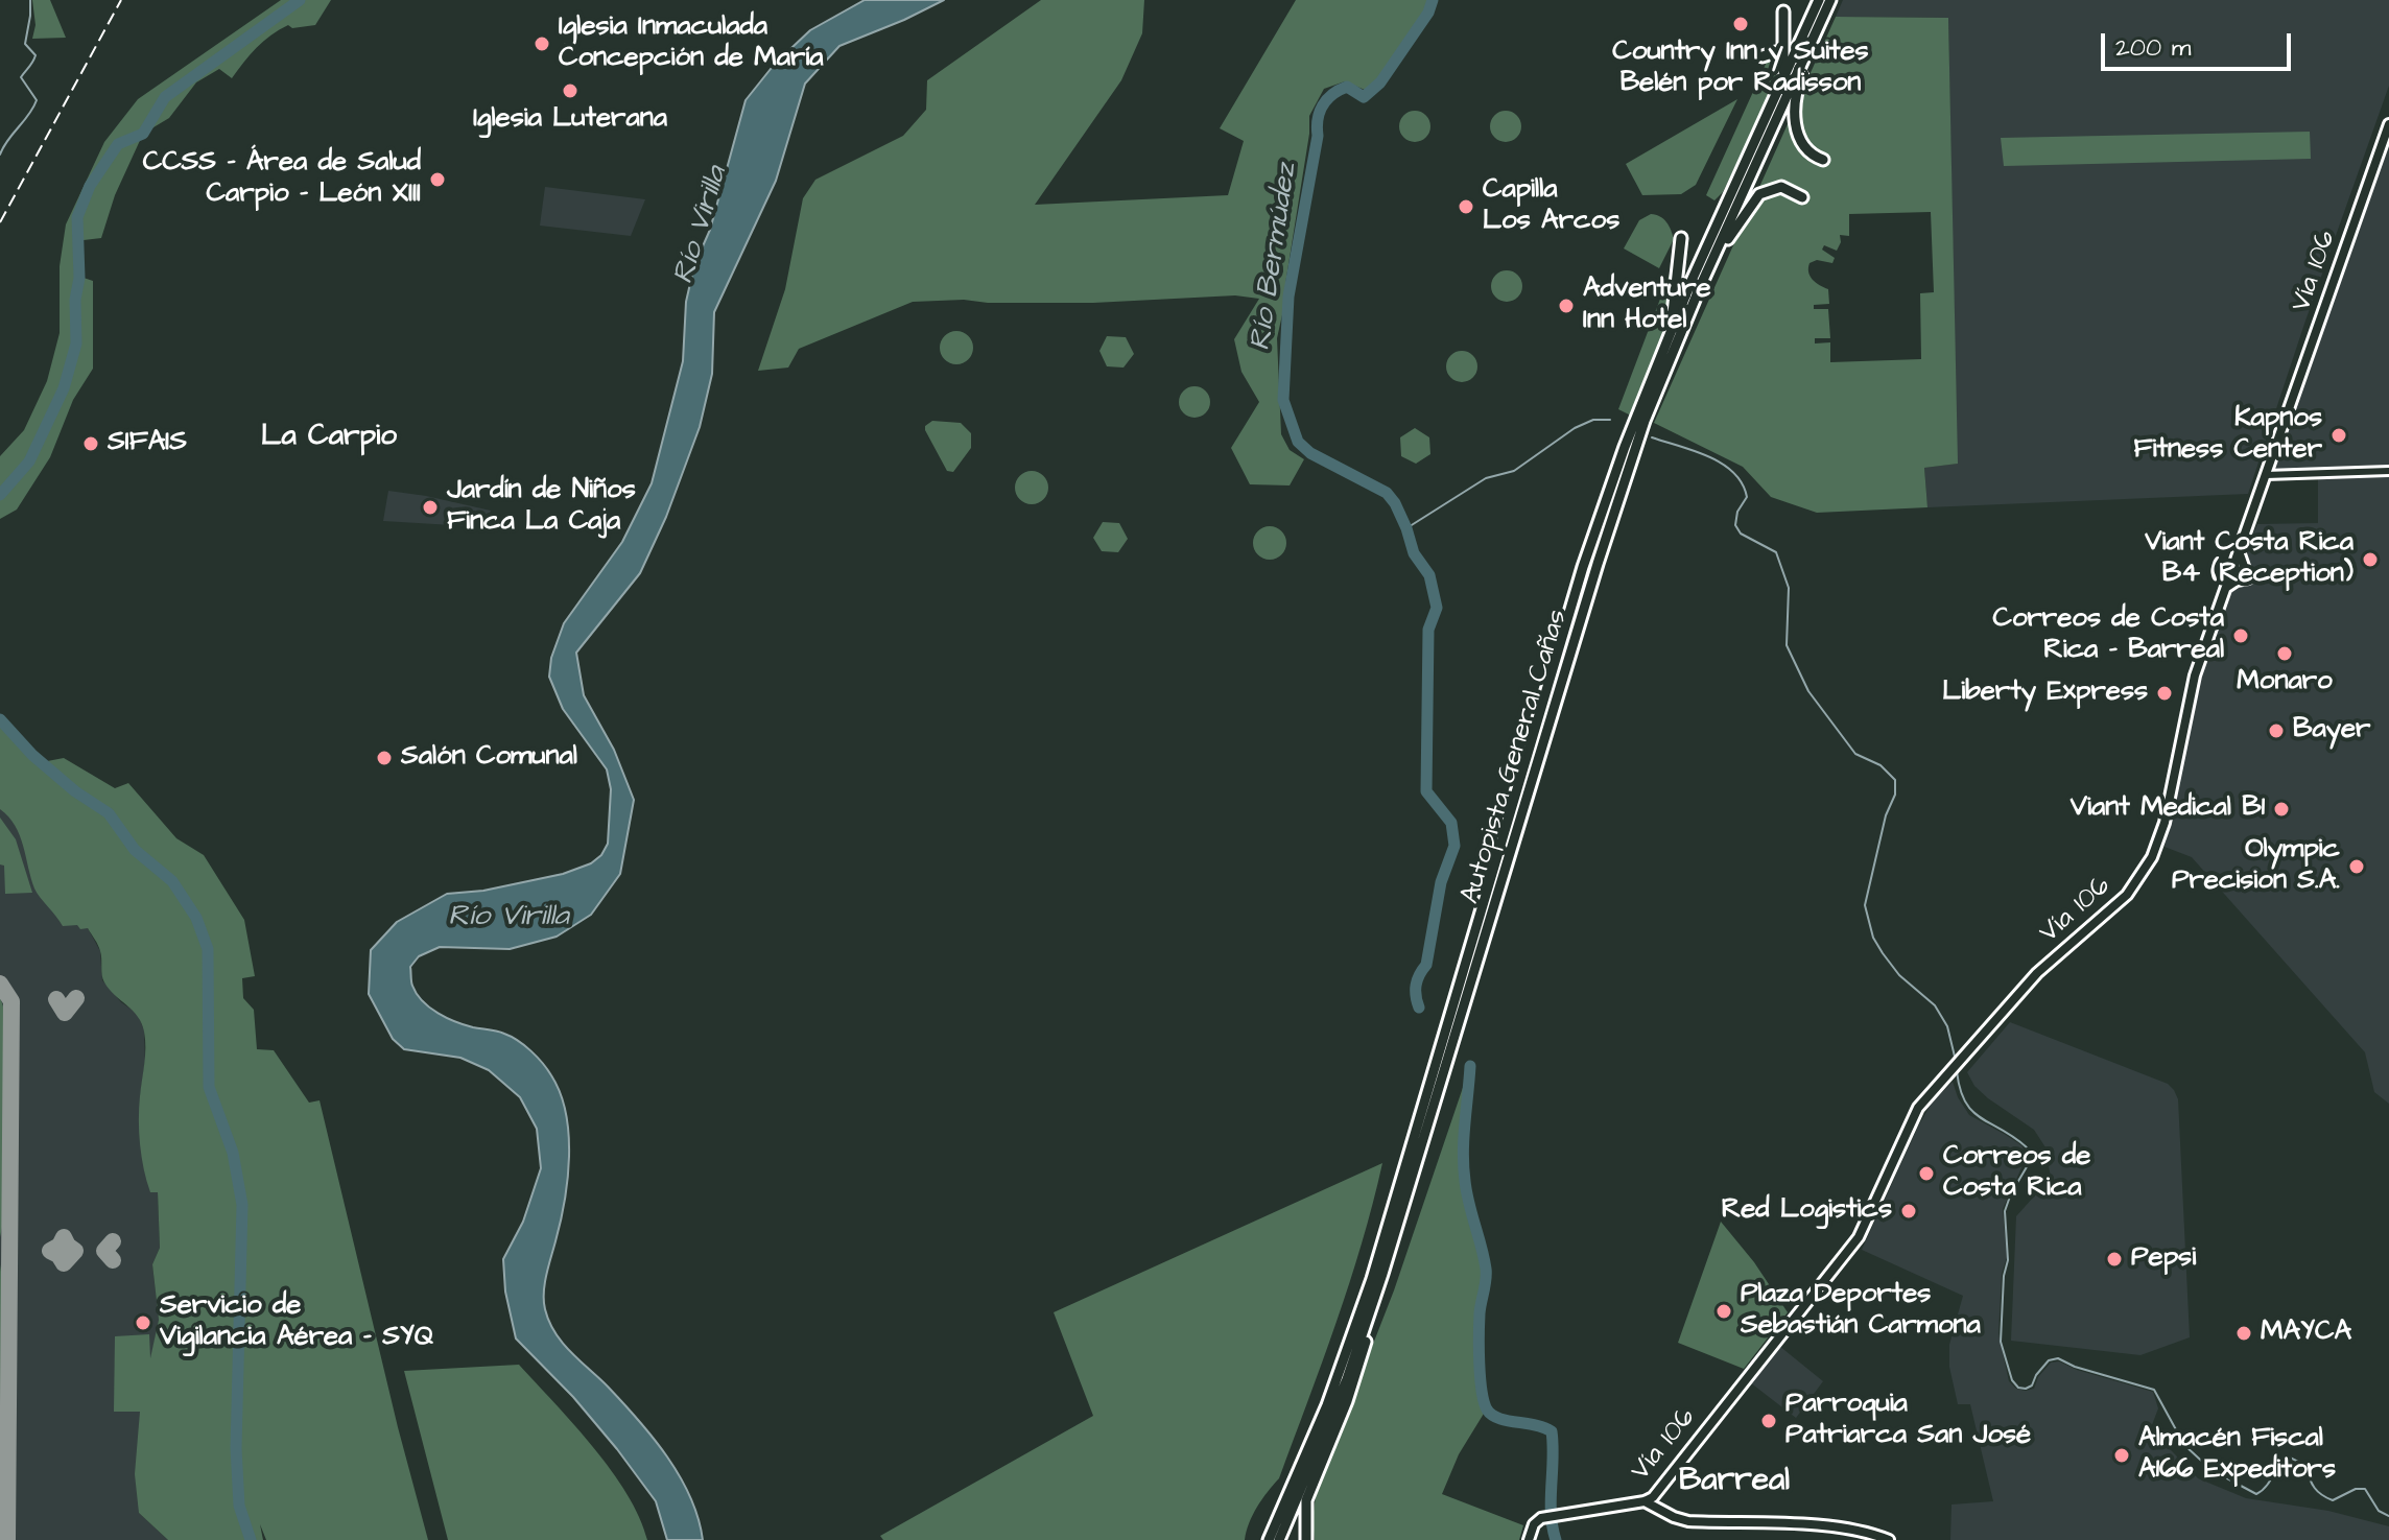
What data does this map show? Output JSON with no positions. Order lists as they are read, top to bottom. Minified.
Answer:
{"streets":{"highway":["Autopista General Cañas"],"main road":["Vía 106"]},"districts":["La Carpio","Barreal"],"water":["Río Virilla","Río Bermúdez"],"places":["Country Inn y Suites Belén por Radisson","Iglesia Inmaculada Concepción de María","Iglesia Luterana","CCSS - Área de Salud Carpio - León XIII","Capilla Los Arcos","Adventure Inn Hotel","Kapnos Fitness Center","SIFAIS","Jardín de Niños Finca La Caja","Viant Costa Rica B4 (Reception)","Correos de Costa Rica - Barreal","Monaro","Liberty Express","Bayer","Salón Comunal","Viant Medical B1","Olympic Precision S.A.","Correos de Costa Rica","Red Logistics","Pepsi","Plaza Deportes Sebastián Carmona","Servicio de Vigilancia Aérea - SYQ","MAYCA","Parroquia Patriarca San José","Almacén Fiscal A166 Expeditors"],"scale_bar":"200 m"}
